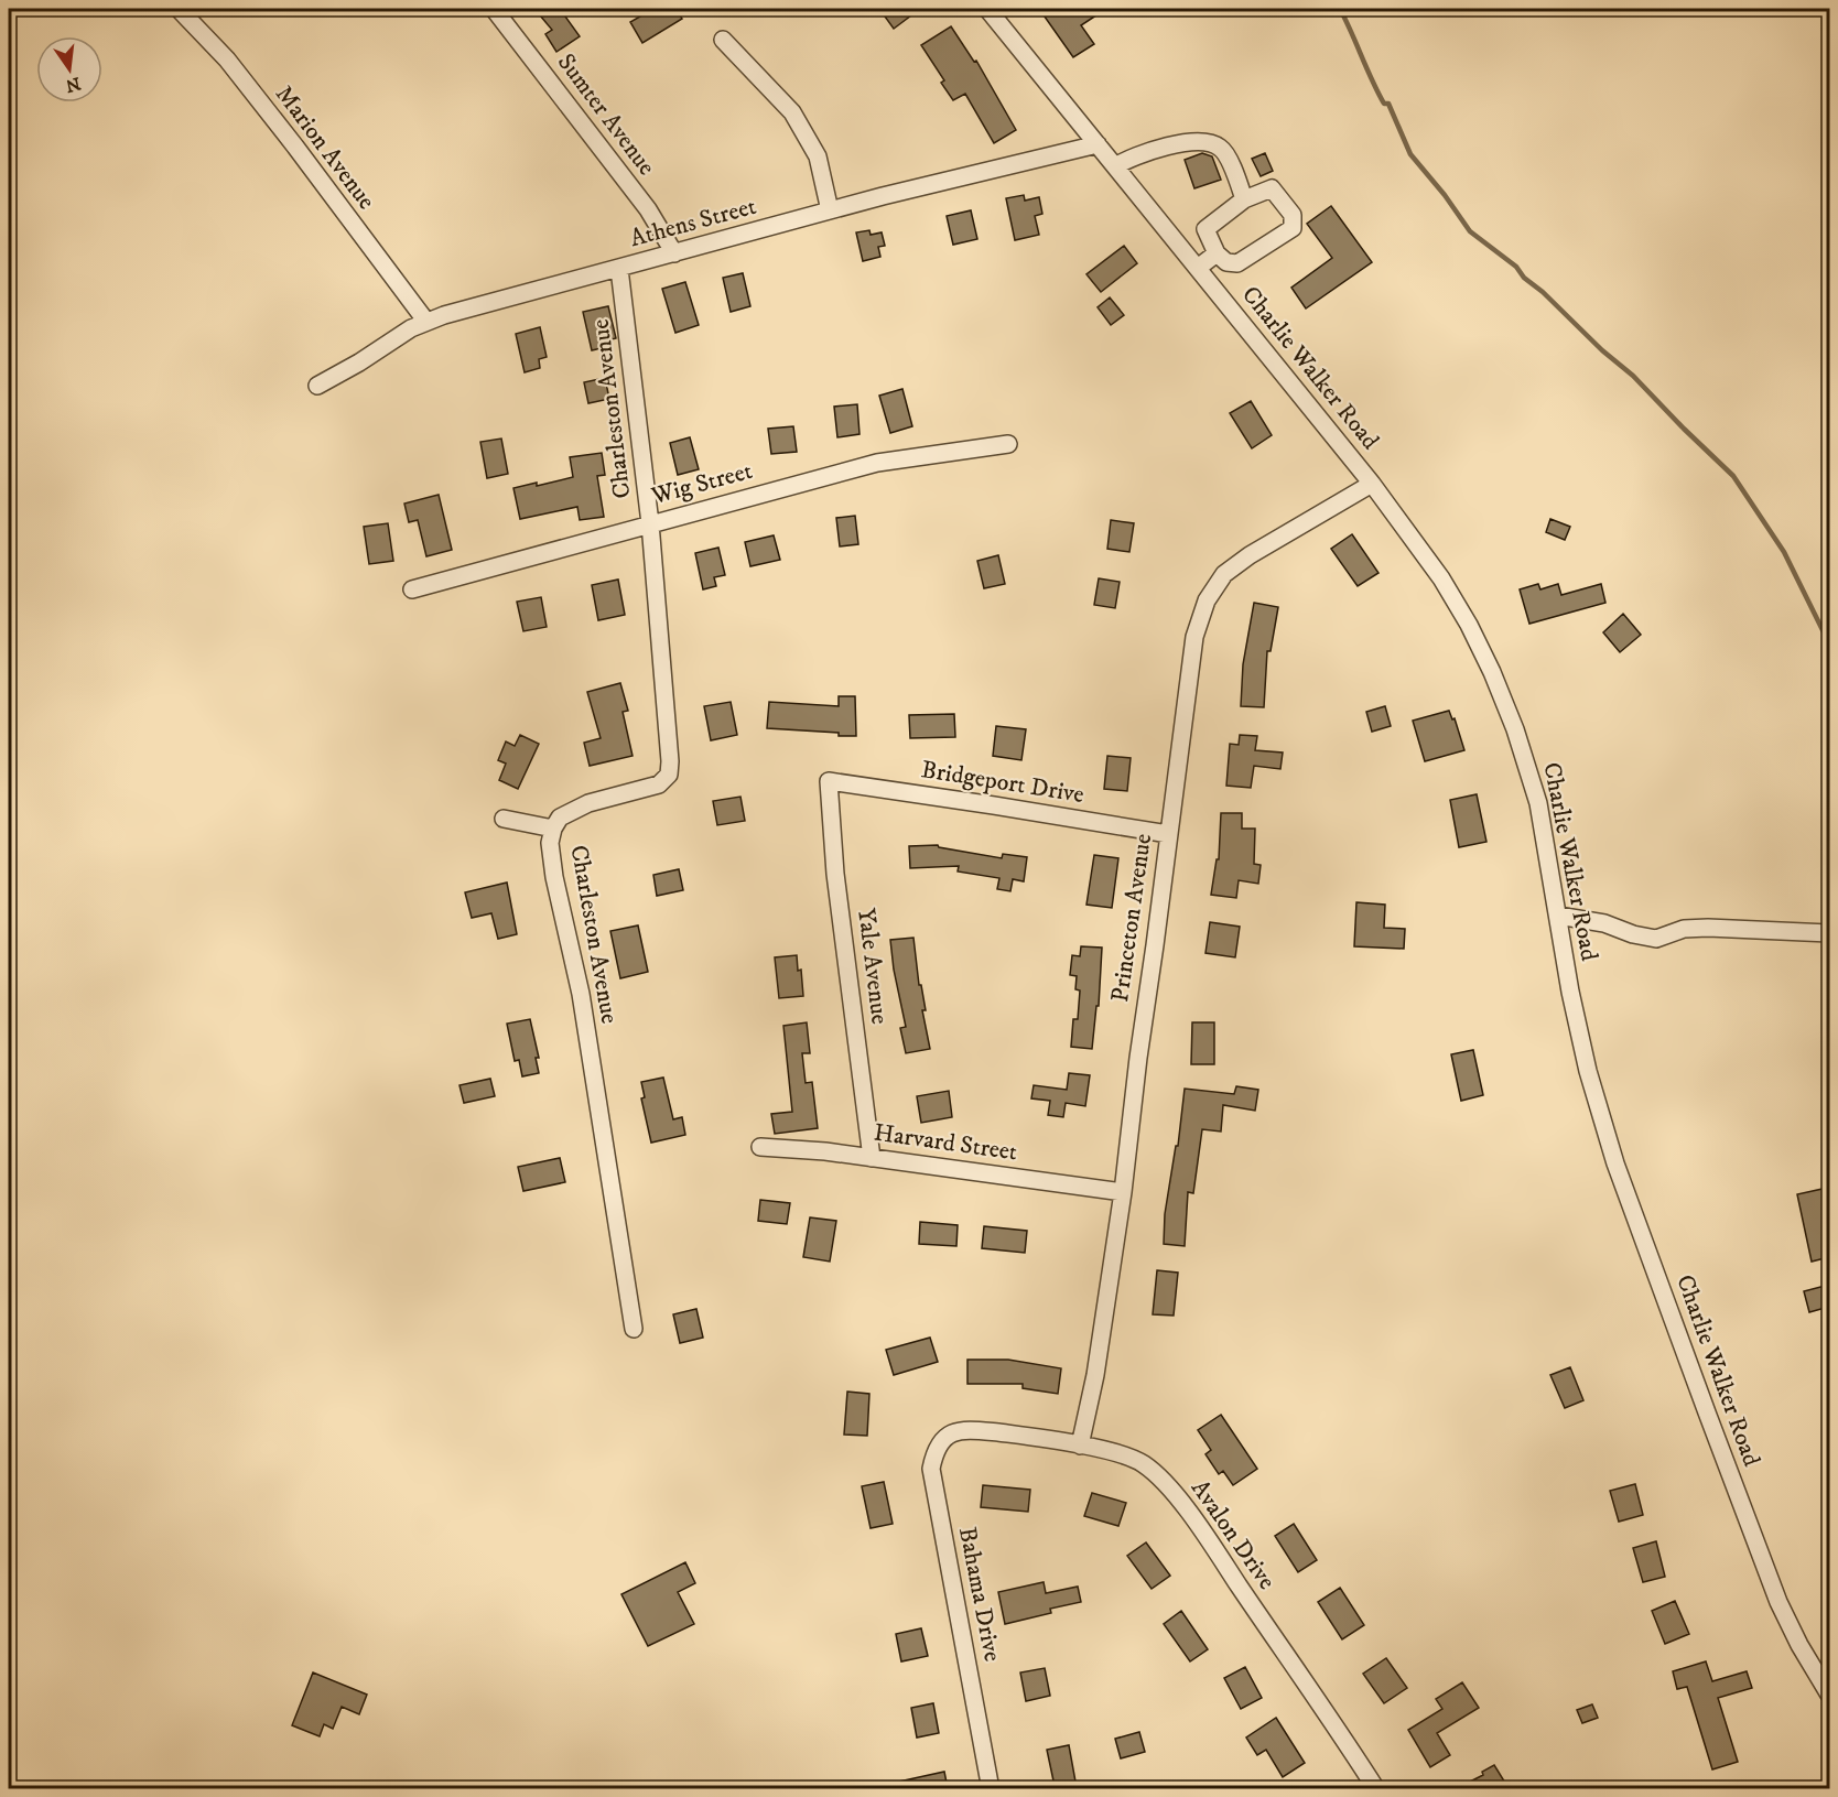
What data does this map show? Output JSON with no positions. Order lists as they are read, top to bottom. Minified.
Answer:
{"streets":{"street":["Sumter Avenue","Marion Avenue","Athens Street","Charlie Walker Road","Charleston Avenue","Wig Street","Bridgeport Drive","Princeton Avenue","Yale Avenue","Harvard Street","Avalon Drive","Bahama Drive"]},"crossings":[["Sumter Avenue","Athens Street"],["Marion Avenue","Athens Street"],["Athens Street","Charlie Walker Road"],["Athens Street","Charleston Avenue"],["Charlie Walker Road","Princeton Avenue"],["Charleston Avenue","Wig Street"],["Bridgeport Drive","Princeton Avenue"],["Bridgeport Drive","Yale Avenue"],["Princeton Avenue","Harvard Street"],["Princeton Avenue","Avalon Drive"],["Yale Avenue","Harvard Street"],["Avalon Drive","Bahama Drive"]],"north":"bottom"}
